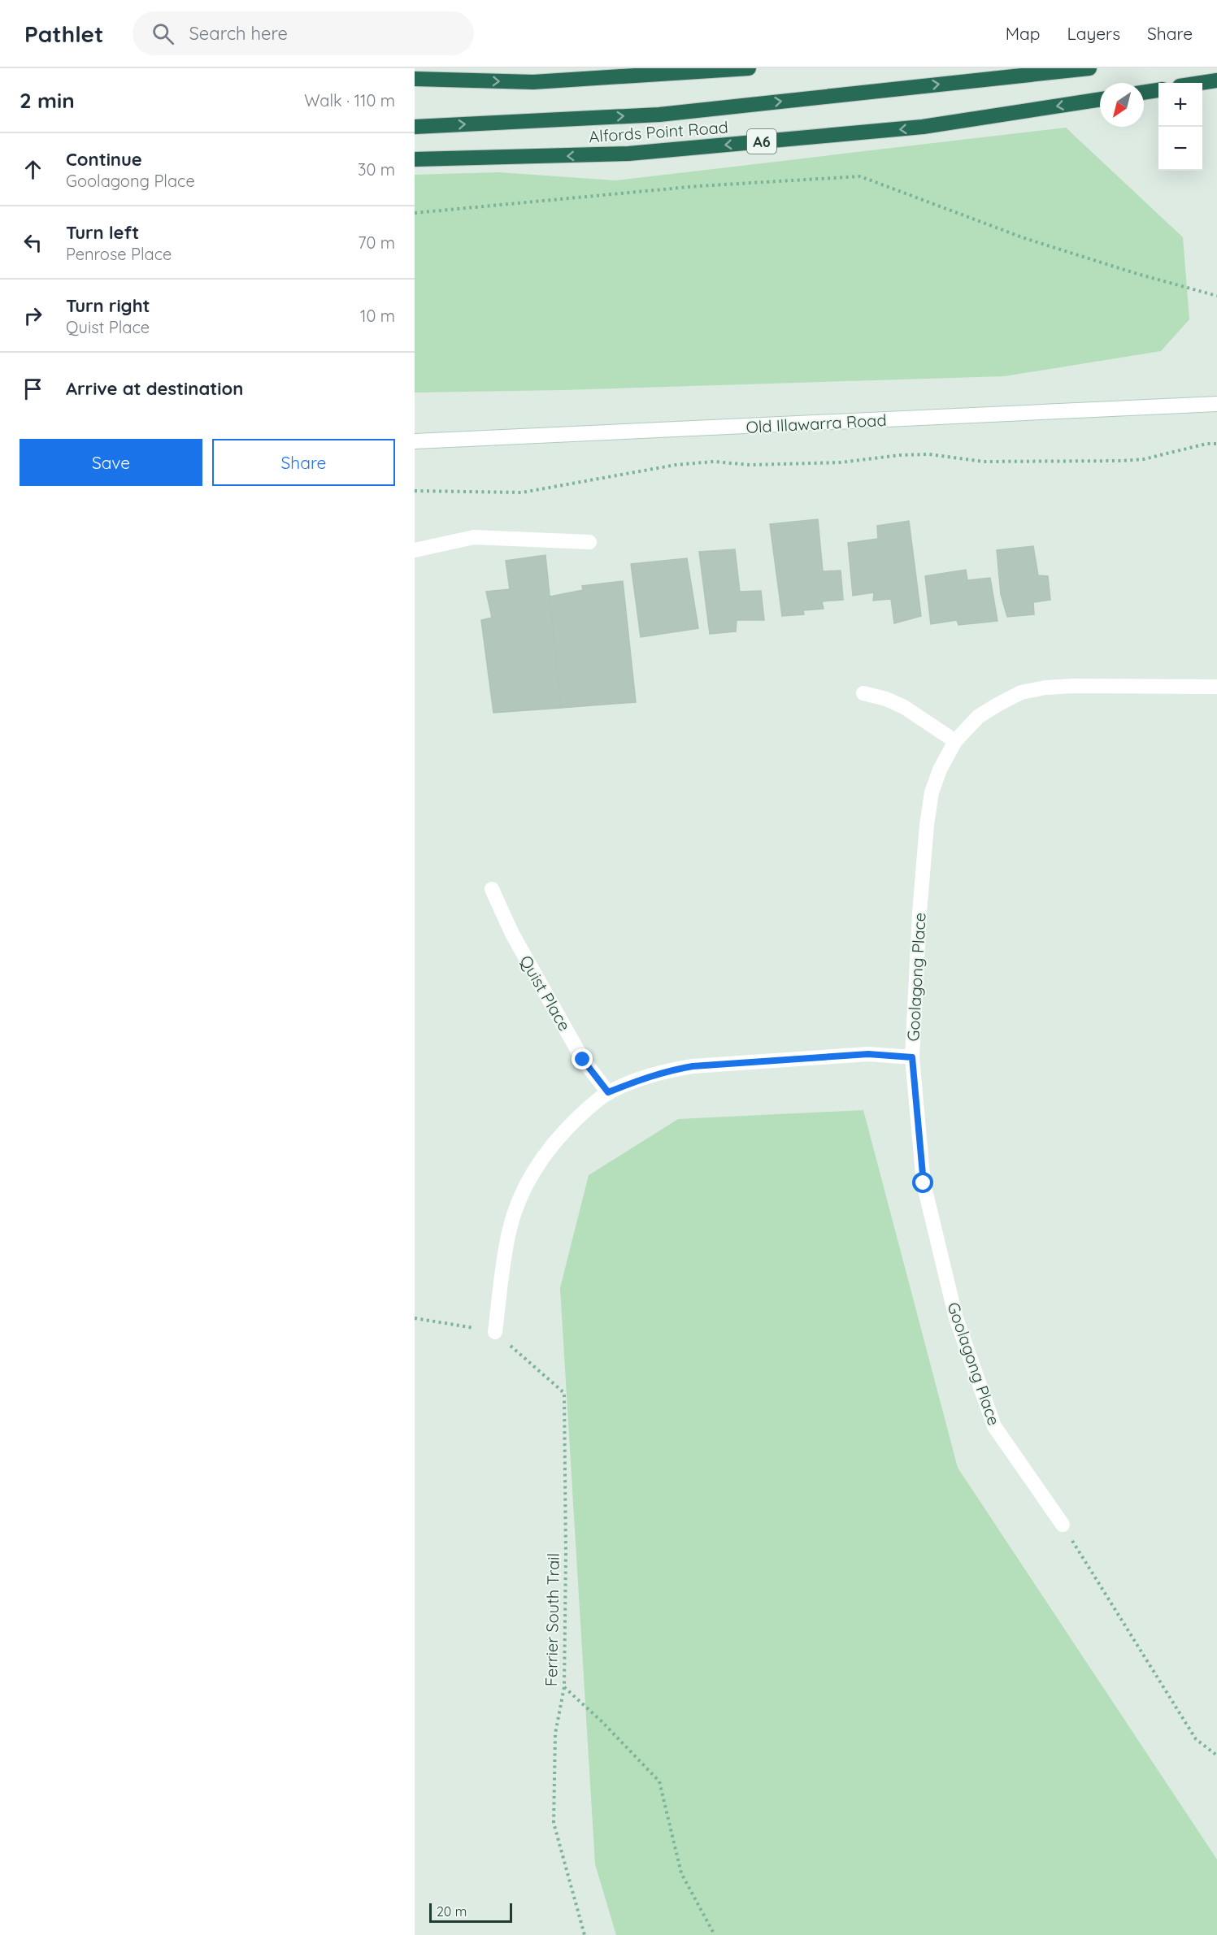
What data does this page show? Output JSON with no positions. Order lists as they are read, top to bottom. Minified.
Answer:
{"streets":{"highway":["Alfords Point Road","A6"],"street":["Old Illawarra Road","Goolagong Place","Quist Place"],"path":["Ferrier South Trail"]},"scale_bar":"20 m","north":"bottom left","page":{"header":"Pathlet","search":"Search here","nav":["Map","Layers","Share"],"heading":["2 min","Walk · 110 m"],"map_buttons":["+","−"],"list":[["Continue","Goolagong Place","30 m"],["Turn left","Penrose Place","70 m"],["Turn right","Quist Place","10 m"],"Arrive at destination"],"buttons":["Save","Share"],"scale":"20 m"}}
